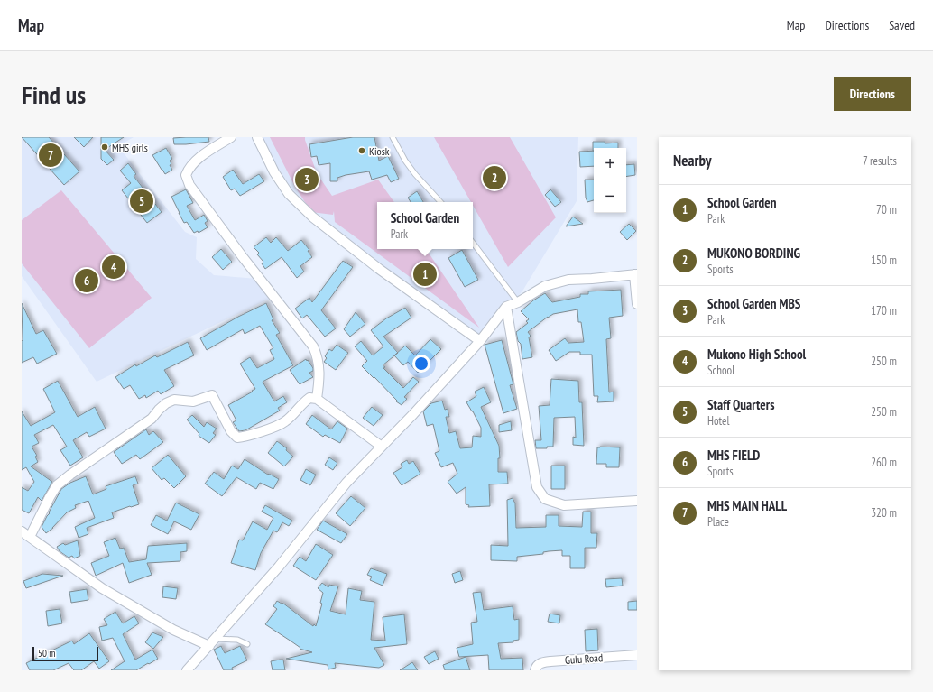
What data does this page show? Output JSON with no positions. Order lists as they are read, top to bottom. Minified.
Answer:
{"streets":{"street":["Gulu Road"]},"places":["MHS girls","Kiosk"],"scale_bar":"50 m","page":{"header":"Map","nav":["Map","Directions","Saved"],"buttons":"Directions","title":"Find us","heading":["Nearby","7 results"],"pins":["7","2","3","5","4","1","6"],"map_buttons":["+","−"],"list":[{"mark":"1","name":"School Garden","note":"Park","value":"70 m"},{"mark":"2","name":"MUKONO BORDING","note":"Sports","value":"150 m"},{"mark":"3","name":"School Garden MBS","note":"Park","value":"170 m"},{"mark":"4","name":"Mukono High School","note":"School","value":"250 m"},{"mark":"5","name":"Staff Quarters","note":"Hotel","value":"250 m"},{"mark":"6","name":"MHS FIELD","note":"Sports","value":"260 m"},{"mark":"7","name":"MHS MAIN HALL","note":"Place","value":"320 m"}],"popup":["School Garden","Park"],"scale":"50 m"}}
